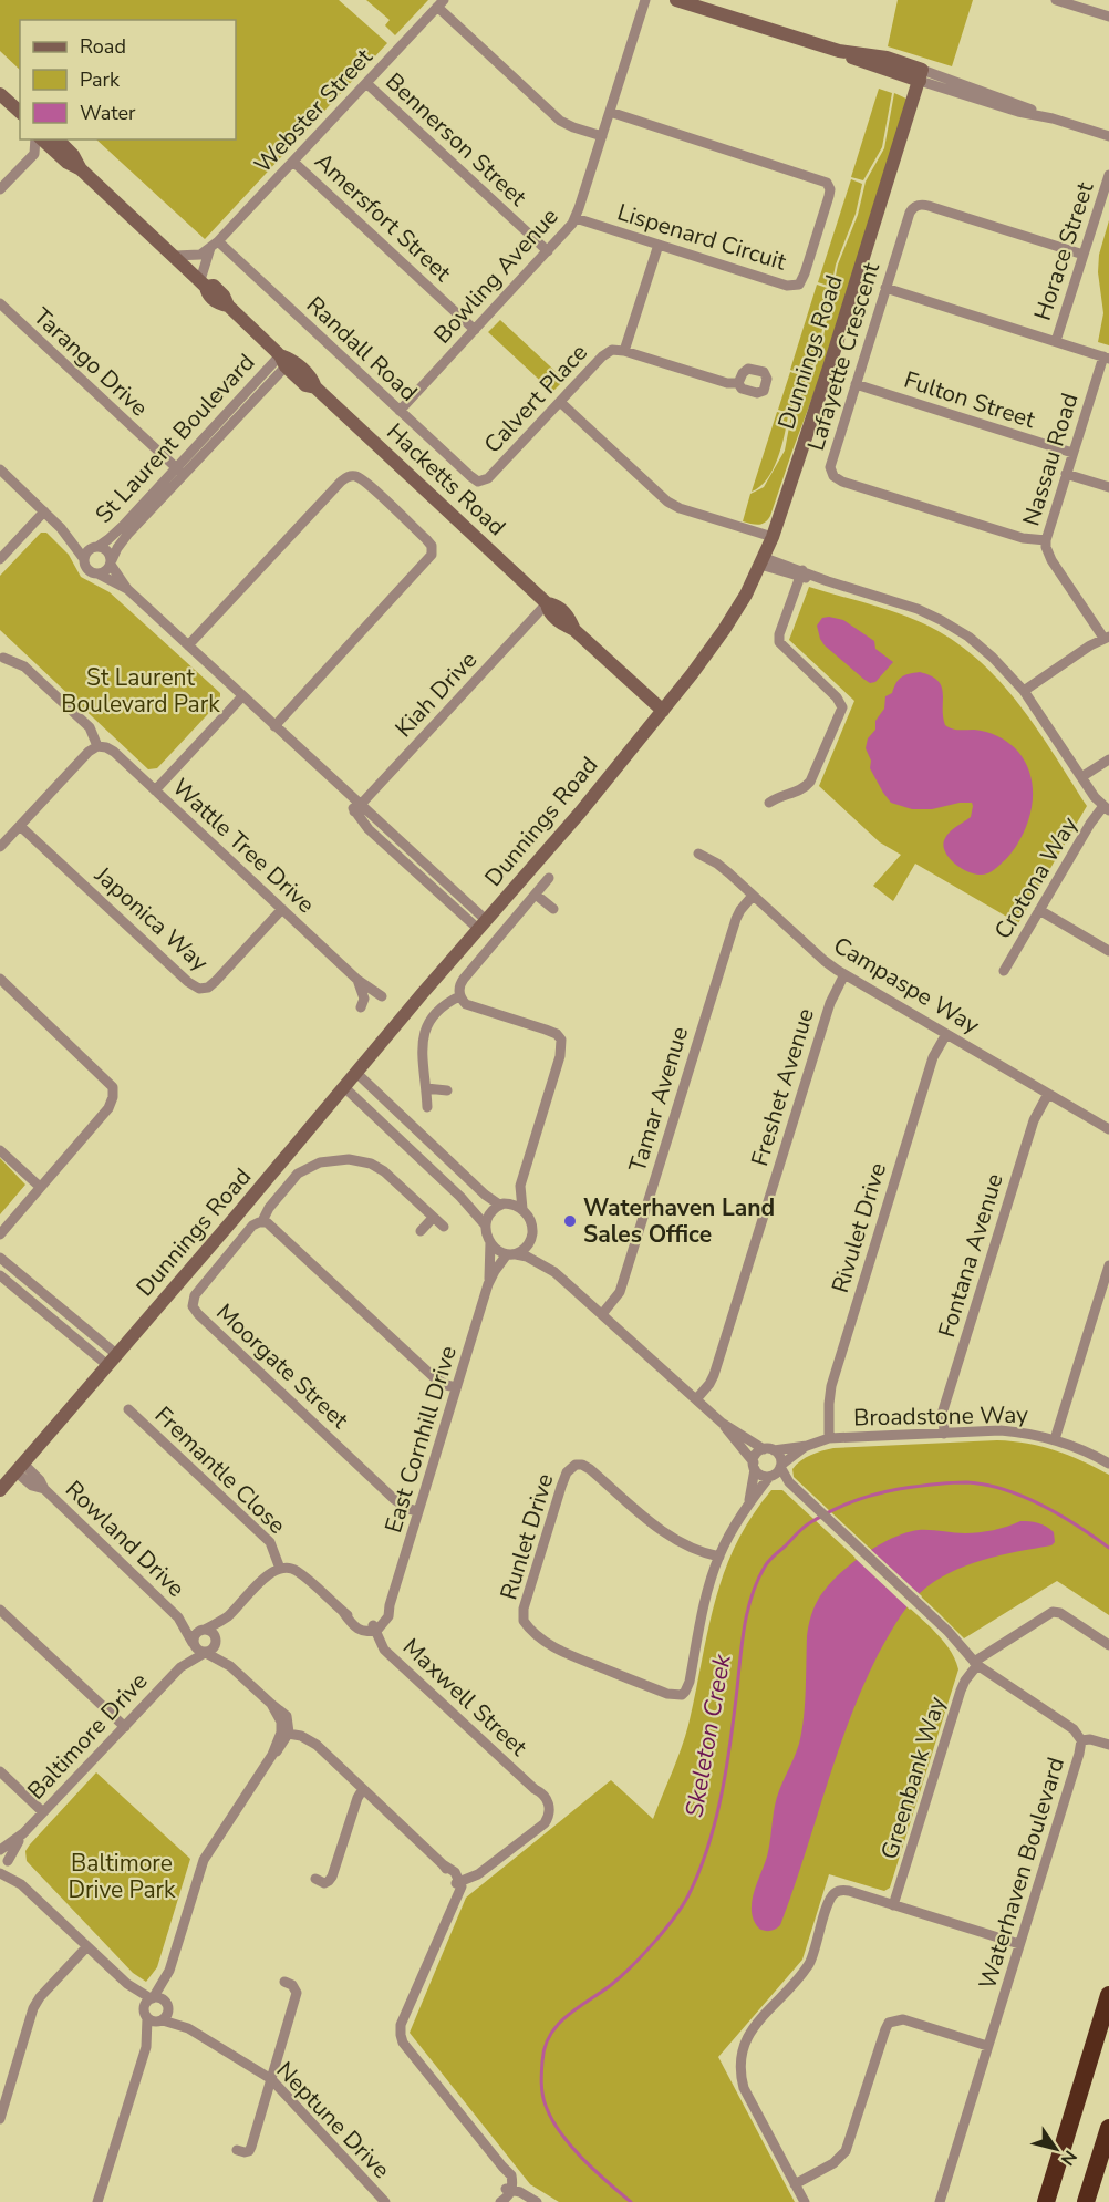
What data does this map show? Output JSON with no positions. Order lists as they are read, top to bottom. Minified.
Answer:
{"streets":{"street":["Webster Street","Bennerson Street","Amersfort Street","Lispenard Circuit","Horace Street","Bowling Avenue","Randall Road","Dunnings Road","Lafayette Crescent","Tarango Drive","Calvert Place","Fulton Street","St Laurent Boulevard","Nassau Road","Hacketts Road","Kiah Drive","Wattle Tree Drive","Crotona Way","Japonica Way","Campaspe Way","Freshet Avenue","Tamar Avenue","Rivulet Drive","Fontana Avenue","Moorgate Street","Broadstone Way","East Cornhill Drive","Fremantle Close","Runlet Drive","Rowland Drive","Maxwell Street","Baltimore Drive","Greenbank Way","Waterhaven Boulevard","Neptune Drive"]},"crossings":[["Webster Street","Bennerson Street"],["Webster Street","Amersfort Street"],["Webster Street","Randall Road"],["Webster Street","Hacketts Road"],["Bennerson Street","Bowling Avenue"],["Amersfort Street","Bowling Avenue"],["Lispenard Circuit","Bowling Avenue"],["Horace Street","Lafayette Crescent"],["Bowling Avenue","Randall Road"],["Randall Road","Calvert Place"],["Dunnings Road","Hacketts Road"],["Dunnings Road","Rowland Drive"],["Lafayette Crescent","Fulton Street"],["Lafayette Crescent","Nassau Road"],["Tarango Drive","St Laurent Boulevard"],["Fulton Street","Nassau Road"],["St Laurent Boulevard","Hacketts Road"],["Hacketts Road","Kiah Drive"],["Wattle Tree Drive","Japonica Way"],["Campaspe Way","Freshet Avenue"],["Campaspe Way","Tamar Avenue"],["Campaspe Way","Rivulet Drive"],["Campaspe Way","Fontana Avenue"],["Rivulet Drive","Broadstone Way"],["Fontana Avenue","Broadstone Way"],["Moorgate Street","East Cornhill Drive"],["Broadstone Way","Waterhaven Boulevard"],["East Cornhill Drive","Maxwell Street"],["Fremantle Close","Maxwell Street"],["Rowland Drive","Baltimore Drive"],["Greenbank Way","Waterhaven Boulevard"]],"water":["Skeleton Creek"],"parks":["St Laurent Boulevard Park","Baltimore Drive Park"],"places":["Waterhaven Land Sales Office"],"legend":["Road","Park","Water"],"north":"bottom right"}
